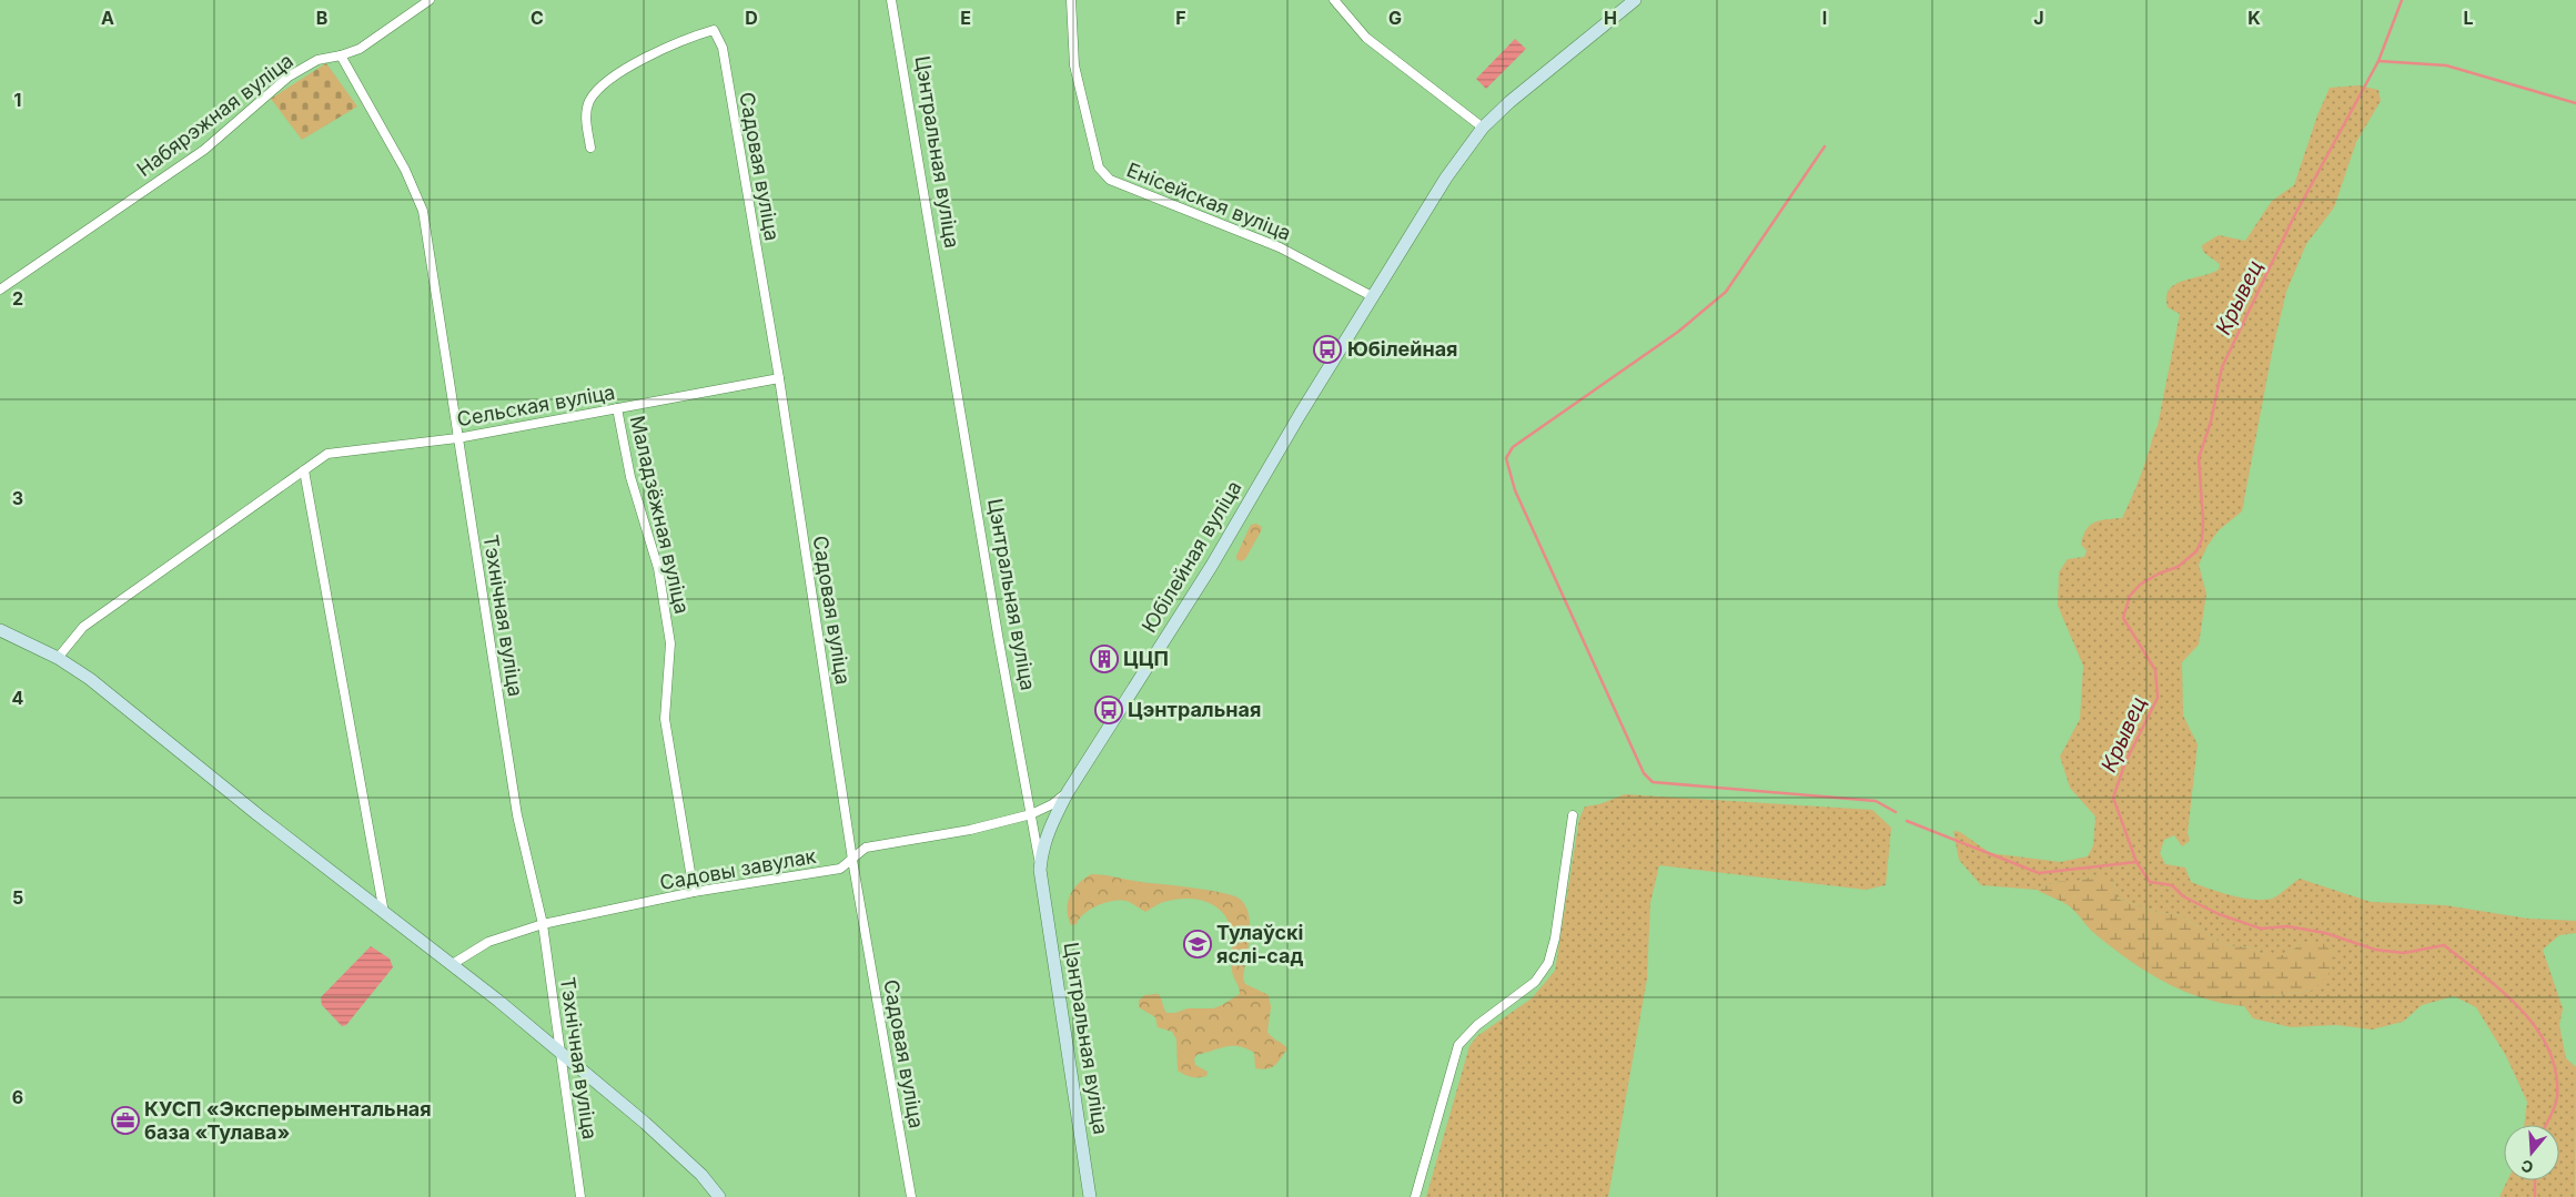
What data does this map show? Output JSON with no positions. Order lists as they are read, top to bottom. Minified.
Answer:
{"streets":{"main road":["Цэнтральная вуліца","Юбілейная вуліца"],"street":["Набярэжная вуліца","Садовая вуліца","Енісейская вуліца","Сельская вуліца","Маладзёжная вуліца","Тэхнічная вуліца","Садовы завулак"]},"crossings":[["Набярэжная вуліца","Тэхнічная вуліца"],["Цэнтральная вуліца","Юбілейная вуліца"],["Цэнтральная вуліца","Садовы завулак"],["Садовая вуліца","Сельская вуліца"],["Садовая вуліца","Садовы завулак"],["Енісейская вуліца","Юбілейная вуліца"],["Сельская вуліца","Маладзёжная вуліца"],["Сельская вуліца","Тэхнічная вуліца"],["Маладзёжная вуліца","Садовы завулак"],["Юбілейная вуліца","Садовы завулак"],["Тэхнічная вуліца","Садовы завулак"]],"water":["Крывец"],"places":{"bus stop":["Юбілейная","Цэнтральная"],"building":["ЦЦП"],"school or university":["Тулаўскі яслі-сад"],"office":["КУСП «Эксперыментальная база «Тулава»"]},"north":"bottom","grid":{"columns":["A","B","C","D","E","F","G","H","I","J","K","L"],"rows":["1","2","3","4","5","6"]}}
